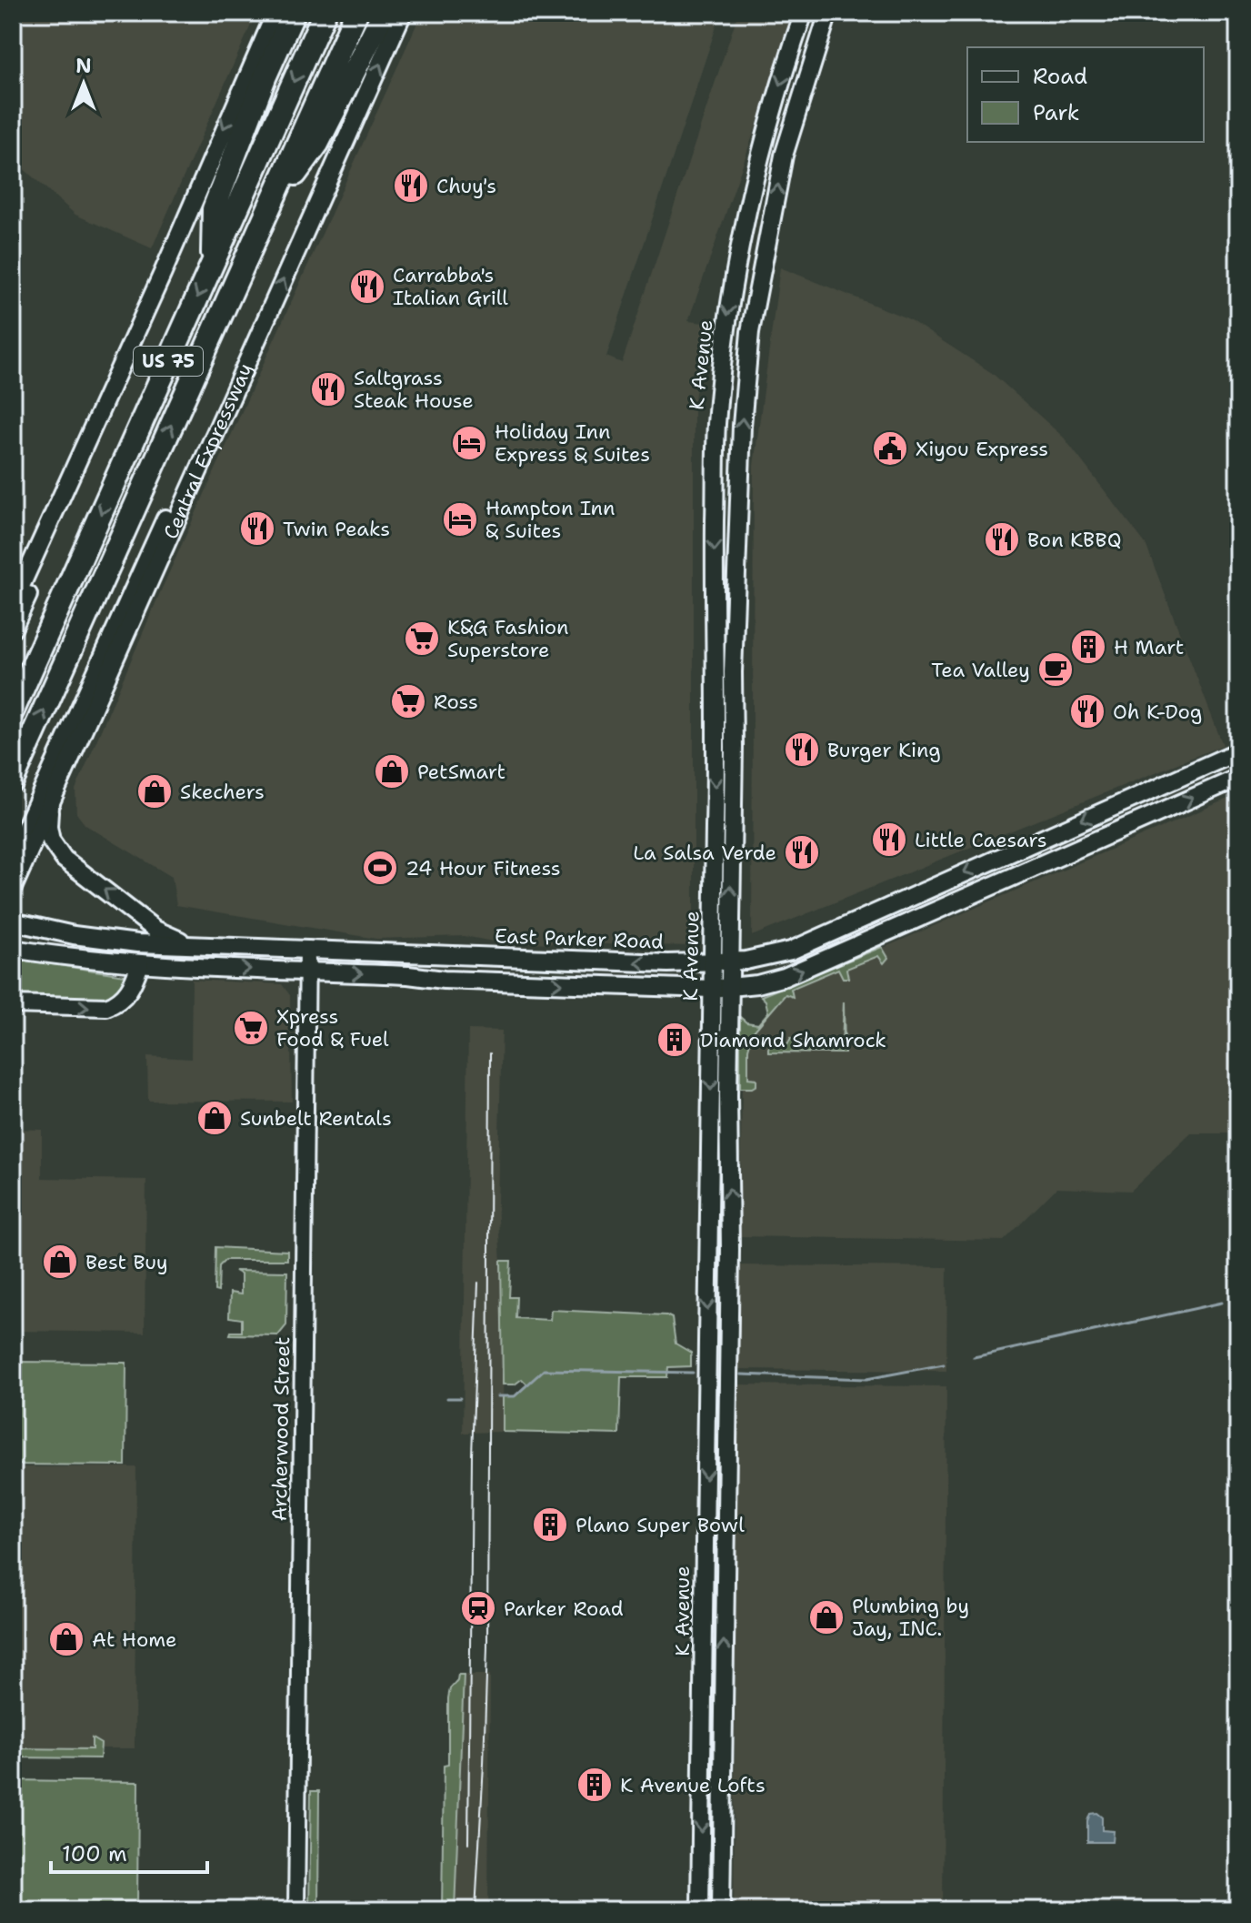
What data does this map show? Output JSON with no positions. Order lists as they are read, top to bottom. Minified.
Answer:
{"streets":{"highway":["US 75"],"main road":["K Avenue","Central Expressway","East Parker Road"],"street":["Archerwood Street"]},"crossings":[["K Avenue","East Parker Road"],["East Parker Road","Archerwood Street"]],"places":{"restaurant":["Chuy's","Carrabba's Italian Grill","Saltgrass Steak House","Twin Peaks","Bon KBBQ","Oh K-Dog","Burger King","Little Caesars","La Salsa Verde"],"hotel":["Holiday Inn Express & Suites","Hampton Inn & Suites"],"public building":["Xiyou Express"],"supermarket":["K&G Fashion Superstore","Ross","Xpress Food & Fuel"],"building":["H Mart","Diamond Shamrock","Plano Super Bowl","K Avenue Lofts"],"cafe":["Tea Valley"],"shop":["PetSmart","Skechers","Sunbelt Rentals","Best Buy","Plumbing by Jay, INC.","At Home"],"sports":["24 Hour Fitness"],"station":["Parker Road"]},"legend":["Road","Park"],"scale_bar":"100 m","north":"top"}
